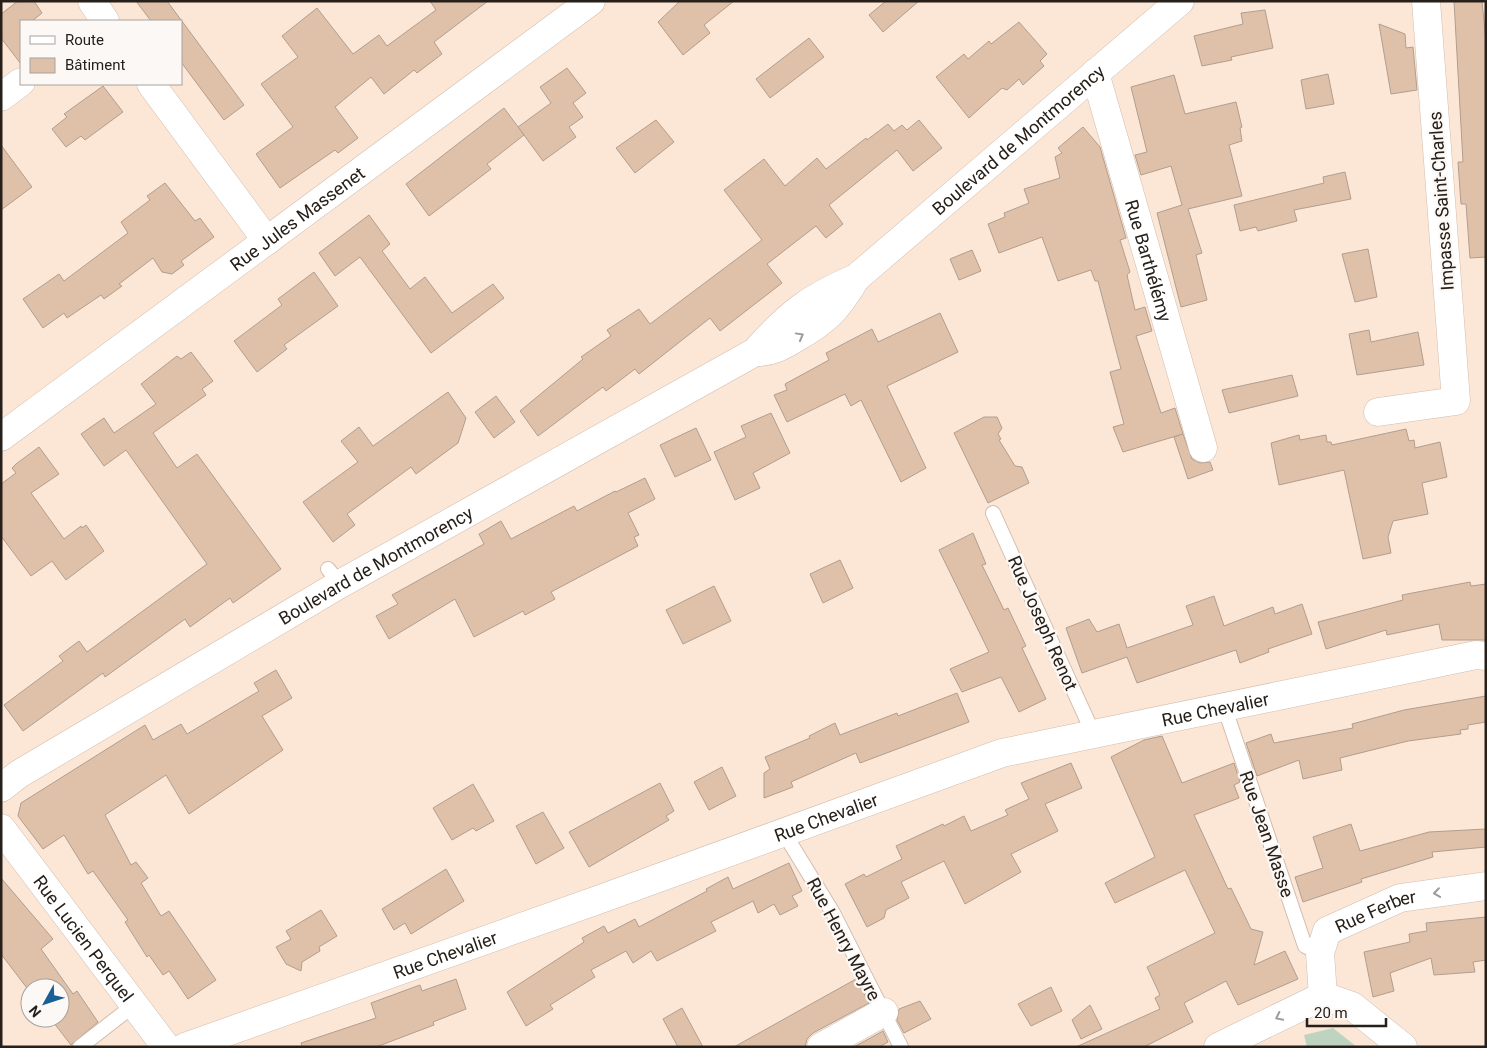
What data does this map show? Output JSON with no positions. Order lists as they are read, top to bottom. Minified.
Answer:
{"streets":{"street":["Boulevard de Montmorency","Impasse Saint-Charles","Rue Jules Massenet","Rue Barthélémy","Rue Chevalier","Rue Ferber","Rue Lucien Perquel"],"lane":["Rue Joseph Renot","Rue Jean Masse","Rue Henry Mayre"]},"crossings":[["Boulevard de Montmorency","Rue Barthélémy"],["Rue Joseph Renot","Rue Chevalier"],["Rue Chevalier","Rue Jean Masse"],["Rue Chevalier","Rue Henry Mayre"],["Rue Jean Masse","Rue Ferber"]],"one_way":["Rue Ferber"],"legend":["Route","Bâtiment"],"scale_bar":"20 m","north":"bottom left"}
